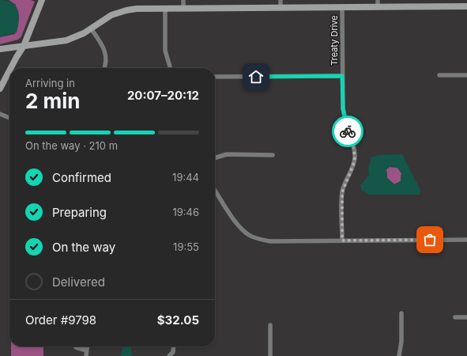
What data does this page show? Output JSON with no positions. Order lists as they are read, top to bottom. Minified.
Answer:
{"streets":{"street":["Treaty Drive"]},"page":{"heading":["2 min","Arriving in","20:07–20:12"],"panel":["Order #9798","$32.05"],"bar":"On the way · 210 m","list":[["Confirmed","19:44"],["Preparing","19:46"],["On the way","19:55"],"Delivered"]}}
